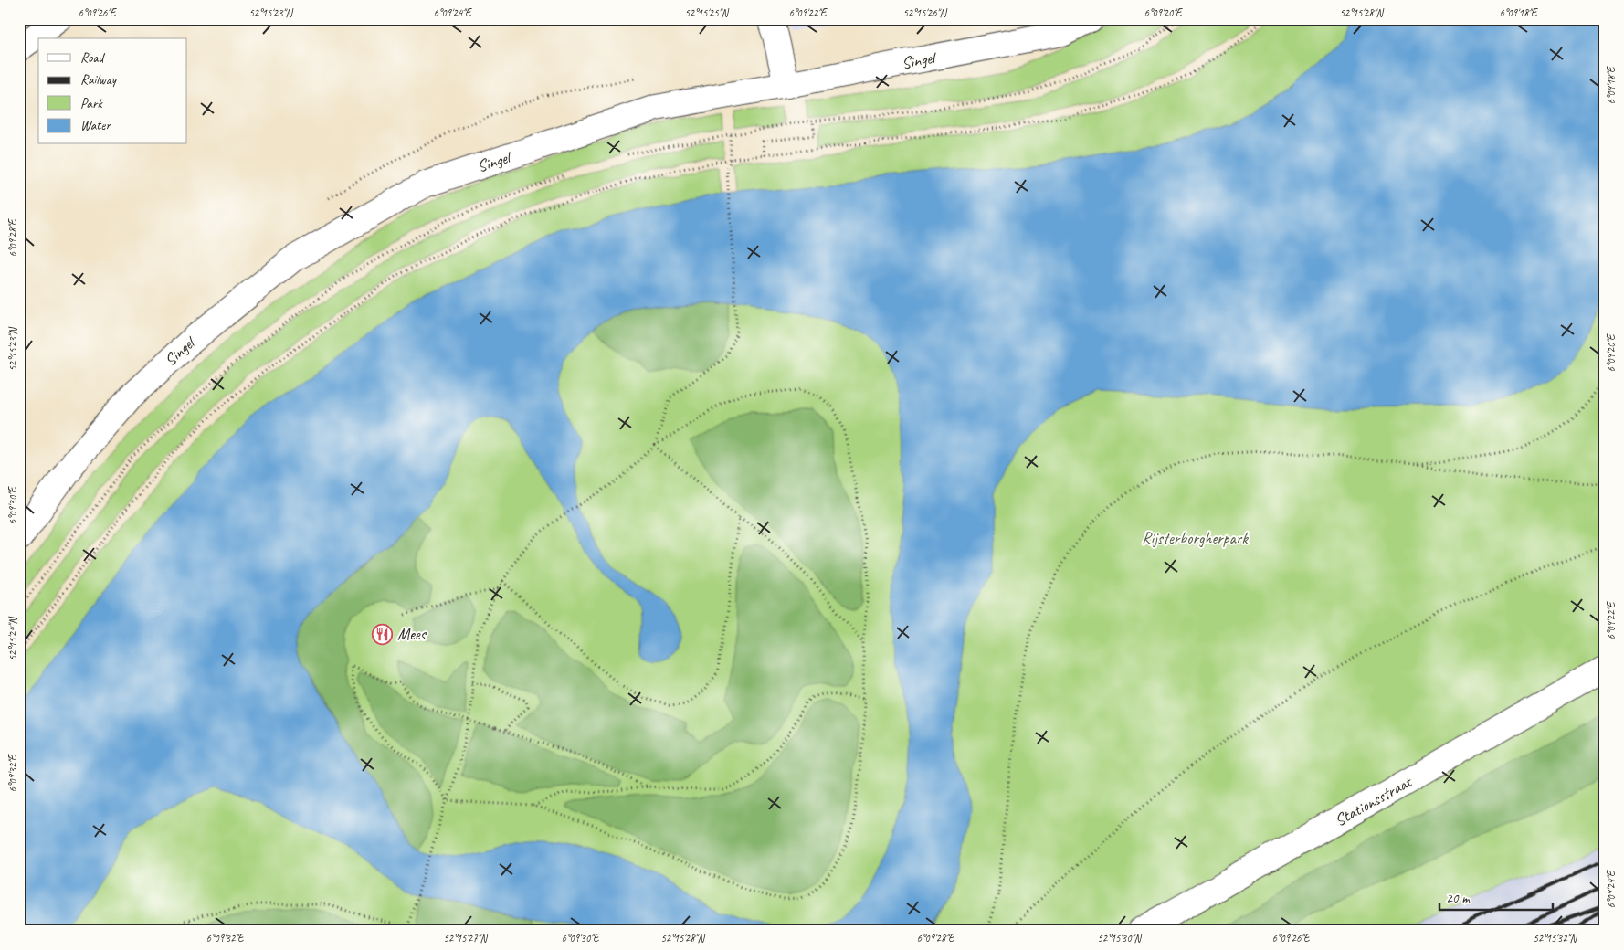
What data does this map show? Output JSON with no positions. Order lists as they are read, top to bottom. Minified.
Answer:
{"streets":{"street":["Singel","Stationsstraat"]},"parks":["Rijsterborgherpark"],"places":{"restaurant":["Mees"]},"legend":["Road","Railway","Park","Water"],"scale_bar":"20 m","coordinates":["6°09'26\"E","52°15'23\"N","6°09'24\"E","52°15'25\"N","6°09'22\"E","52°15'26\"N","6°09'20\"E","52°15'28\"N","6°09'18\"E","6°09'28\"E","6°09'30\"E","52°15'24\"N","6°09'32\"E","52°15'27\"N","52°15'30\"N","52°15'32\"N"]}
